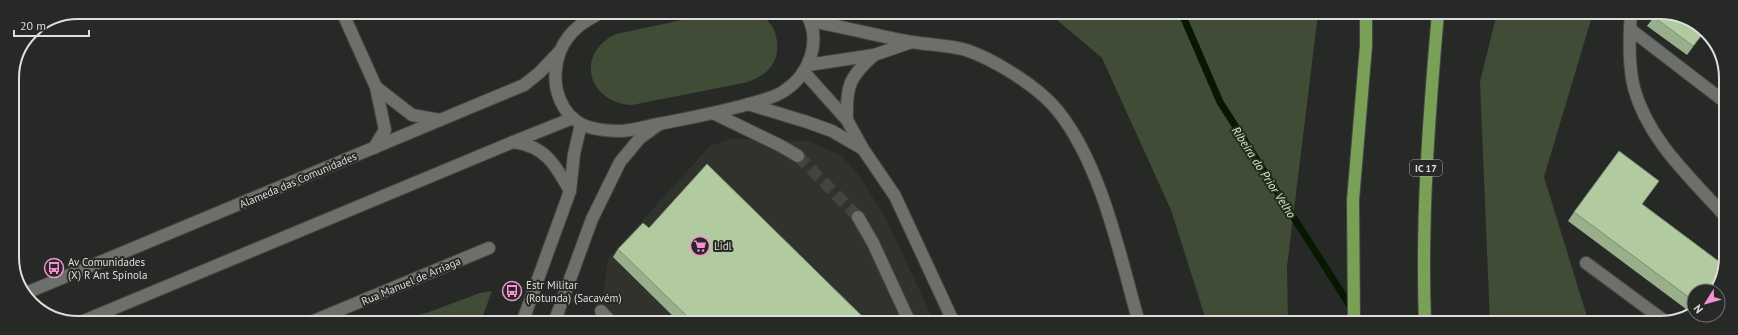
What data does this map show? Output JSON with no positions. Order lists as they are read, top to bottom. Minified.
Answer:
{"streets":{"highway":["IC 17"],"street":["Alameda das Comunidades","Rua Manuel de Arriaga"]},"water":["Ribeira do Prior Velho"],"places":{"supermarket":["Lidl"],"bus stop":["Av Comunidades (X) R Ant Spínola","Estr Militar (Rotunda) (Sacavém)"]},"scale_bar":"20 m","north":"bottom left"}
